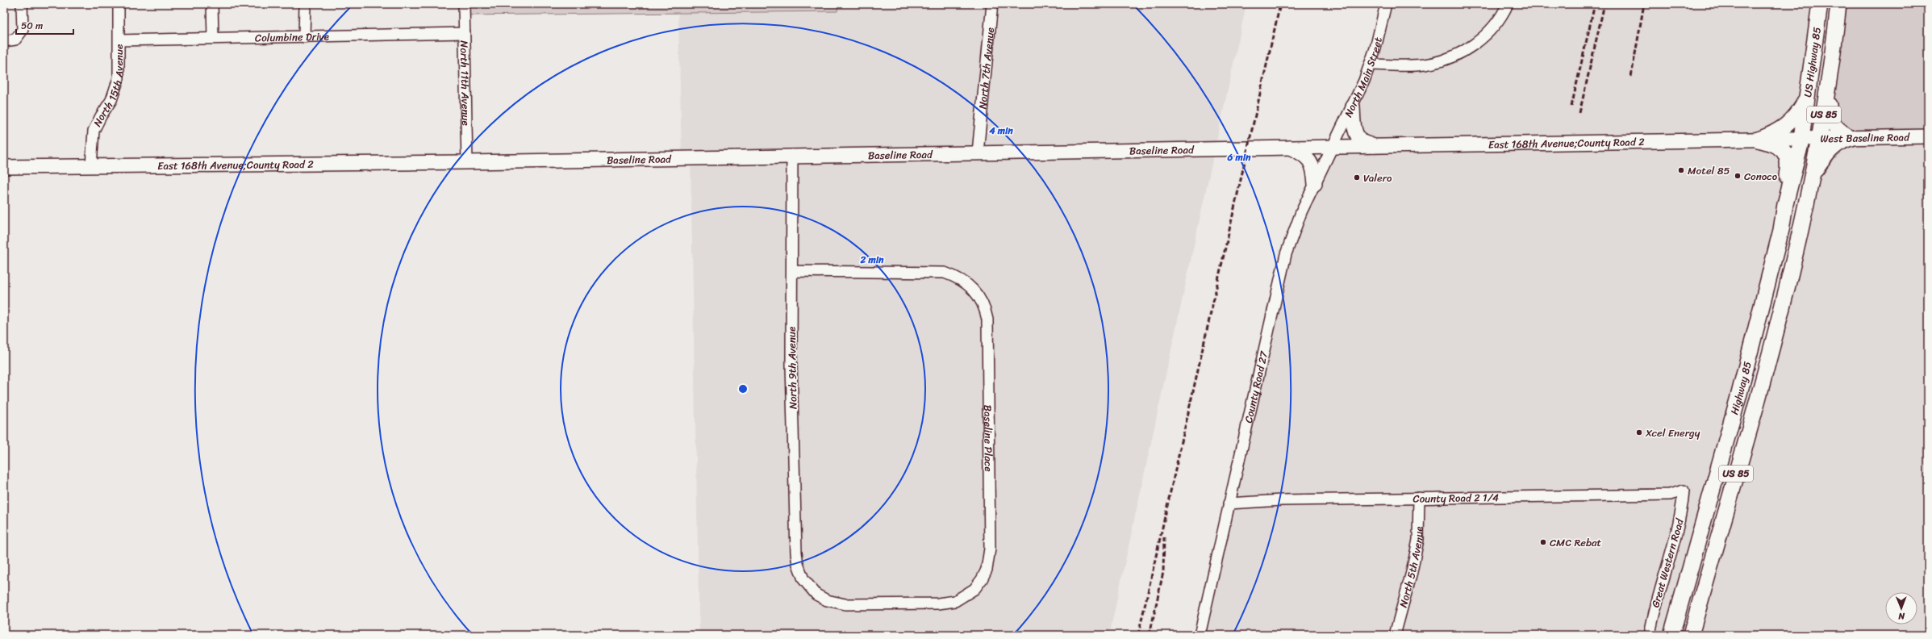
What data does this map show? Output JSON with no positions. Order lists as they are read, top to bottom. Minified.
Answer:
{"streets":{"highway":["US Highway 85","US 85","Highway 85"],"main road":["West Baseline Road","East 168th Avenue;County Road 2","Baseline Road"],"street":["Columbine Drive","North 7th Avenue","North Main Street","North 11th Avenue","North 15th Avenue","North 9th Avenue","County Road 27","Baseline Place","County Road 2 1/4","Great Western Road","North 5th Avenue"]},"crossings":[["Columbine Drive","North 11th Avenue"],["Columbine Drive","North 15th Avenue"],["US Highway 85","West Baseline Road"],["US Highway 85","East 168th Avenue;County Road 2"],["US Highway 85","Highway 85"],["North 7th Avenue","Baseline Road"],["North Main Street","East 168th Avenue;County Road 2"],["North Main Street","Baseline Road"],["North Main Street","County Road 27"],["North 11th Avenue","East 168th Avenue;County Road 2"],["North 11th Avenue","Baseline Road"],["North 15th Avenue","East 168th Avenue;County Road 2"],["West Baseline Road","East 168th Avenue;County Road 2"],["West Baseline Road","Highway 85"],["East 168th Avenue;County Road 2","Baseline Road"],["East 168th Avenue;County Road 2","County Road 27"],["East 168th Avenue;County Road 2","Highway 85"],["Baseline Road","North 9th Avenue"],["Baseline Road","County Road 27"],["North 9th Avenue","Baseline Place"],["County Road 27","County Road 2 1/4"],["County Road 2 1/4","Great Western Road"],["County Road 2 1/4","North 5th Avenue"]],"places":["Motel 85","Conoco","Valero","Xcel Energy","CMC Rebat"],"scale_bar":"50 m","north":"bottom","rings":["4 min","6 min","2 min"]}
